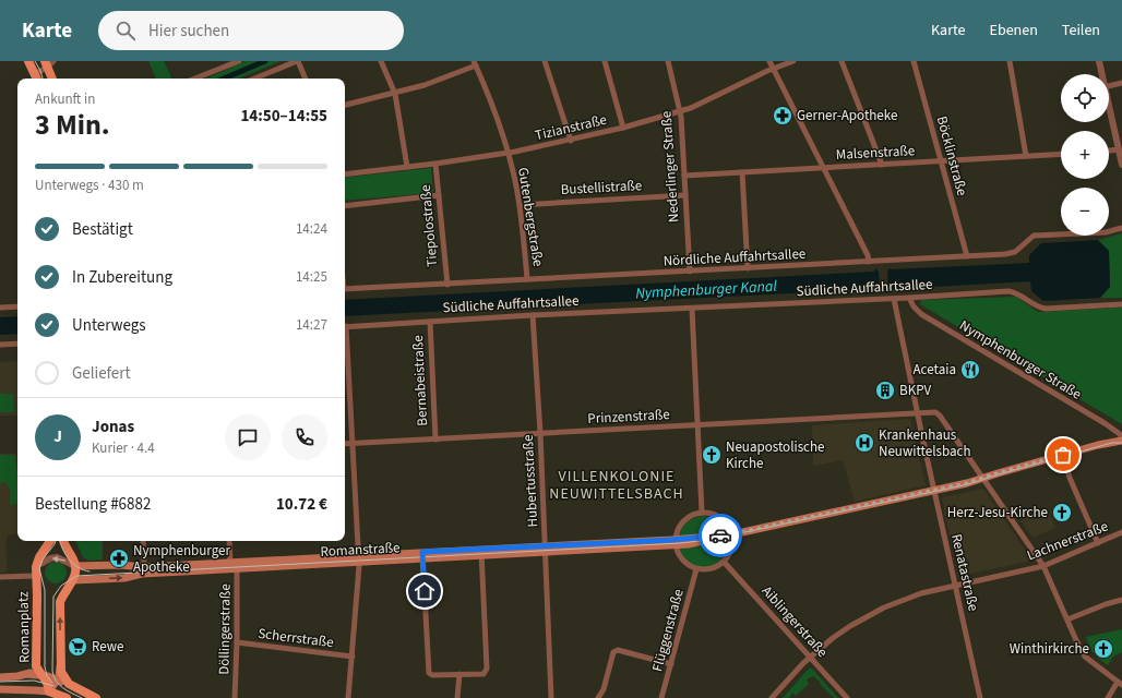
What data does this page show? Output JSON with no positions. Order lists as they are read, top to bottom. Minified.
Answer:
{"streets":{"main road":["Romanstraße","Romanplatz"],"street":["Tizianstraße","Malsenstraße","Böcklinstraße","Nederlinger Straße","Bustellistraße","Gutenbergstraße","Tiepolostraße","Nördliche Auffahrtsallee","Südliche Auffahrtsallee","Nymphenburger Straße","Bernabeistraße","Prinzenstraße","Hubertusstraße","Lachnerstraße","Renatastraße","Aiblingerstraße","Döllingerstraße","Flüggenstraße","Scherrstraße"]},"crossings":[["Tizianstraße","Nederlinger Straße"],["Tizianstraße","Gutenbergstraße"],["Tizianstraße","Tiepolostraße"],["Malsenstraße","Böcklinstraße"],["Malsenstraße","Nederlinger Straße"],["Böcklinstraße","Nördliche Auffahrtsallee"],["Nederlinger Straße","Bustellistraße"],["Nederlinger Straße","Nördliche Auffahrtsallee"],["Bustellistraße","Gutenbergstraße"],["Gutenbergstraße","Nördliche Auffahrtsallee"],["Tiepolostraße","Nördliche Auffahrtsallee"],["Südliche Auffahrtsallee","Nymphenburger Straße"],["Südliche Auffahrtsallee","Bernabeistraße"],["Südliche Auffahrtsallee","Hubertusstraße"],["Südliche Auffahrtsallee","Renatastraße"],["Nymphenburger Straße","Romanstraße"],["Bernabeistraße","Prinzenstraße"],["Prinzenstraße","Hubertusstraße"],["Prinzenstraße","Romanstraße"],["Prinzenstraße","Renatastraße"],["Hubertusstraße","Romanstraße"],["Lachnerstraße","Renatastraße"],["Lachnerstraße","Aiblingerstraße"],["Romanstraße","Renatastraße"],["Romanstraße","Döllingerstraße"],["Döllingerstraße","Scherrstraße"]],"districts":["VILLENKOLONIE NEUWITTELSBACH"],"water":["Nymphenburger Kanal"],"places":{"pharmacy":["Gerner-Apotheke","Nymphenburger Apotheke"],"restaurant":["Acetaia"],"building":["BKPV"],"hospital":["Krankenhaus Neuwittelsbach"],"church":["Neuapostolische Kirche","Herz-Jesu-Kirche","Winthirkirche"],"supermarket":["Rewe"]},"page":{"header":"Karte","search":"Hier suchen","nav":["Karte","Ebenen","Teilen"],"map_buttons":["+","−"],"heading":["3 Min.","Ankunft in","14:50–14:55"],"panel":["Jonas","Kurier · 4.4","Bestellung #6882","10.72 €"],"bar":"Unterwegs · 430 m","list":[["Bestätigt","14:24"],["In Zubereitung","14:25"],["Unterwegs","14:27"],"Geliefert"],"round":"J"}}
